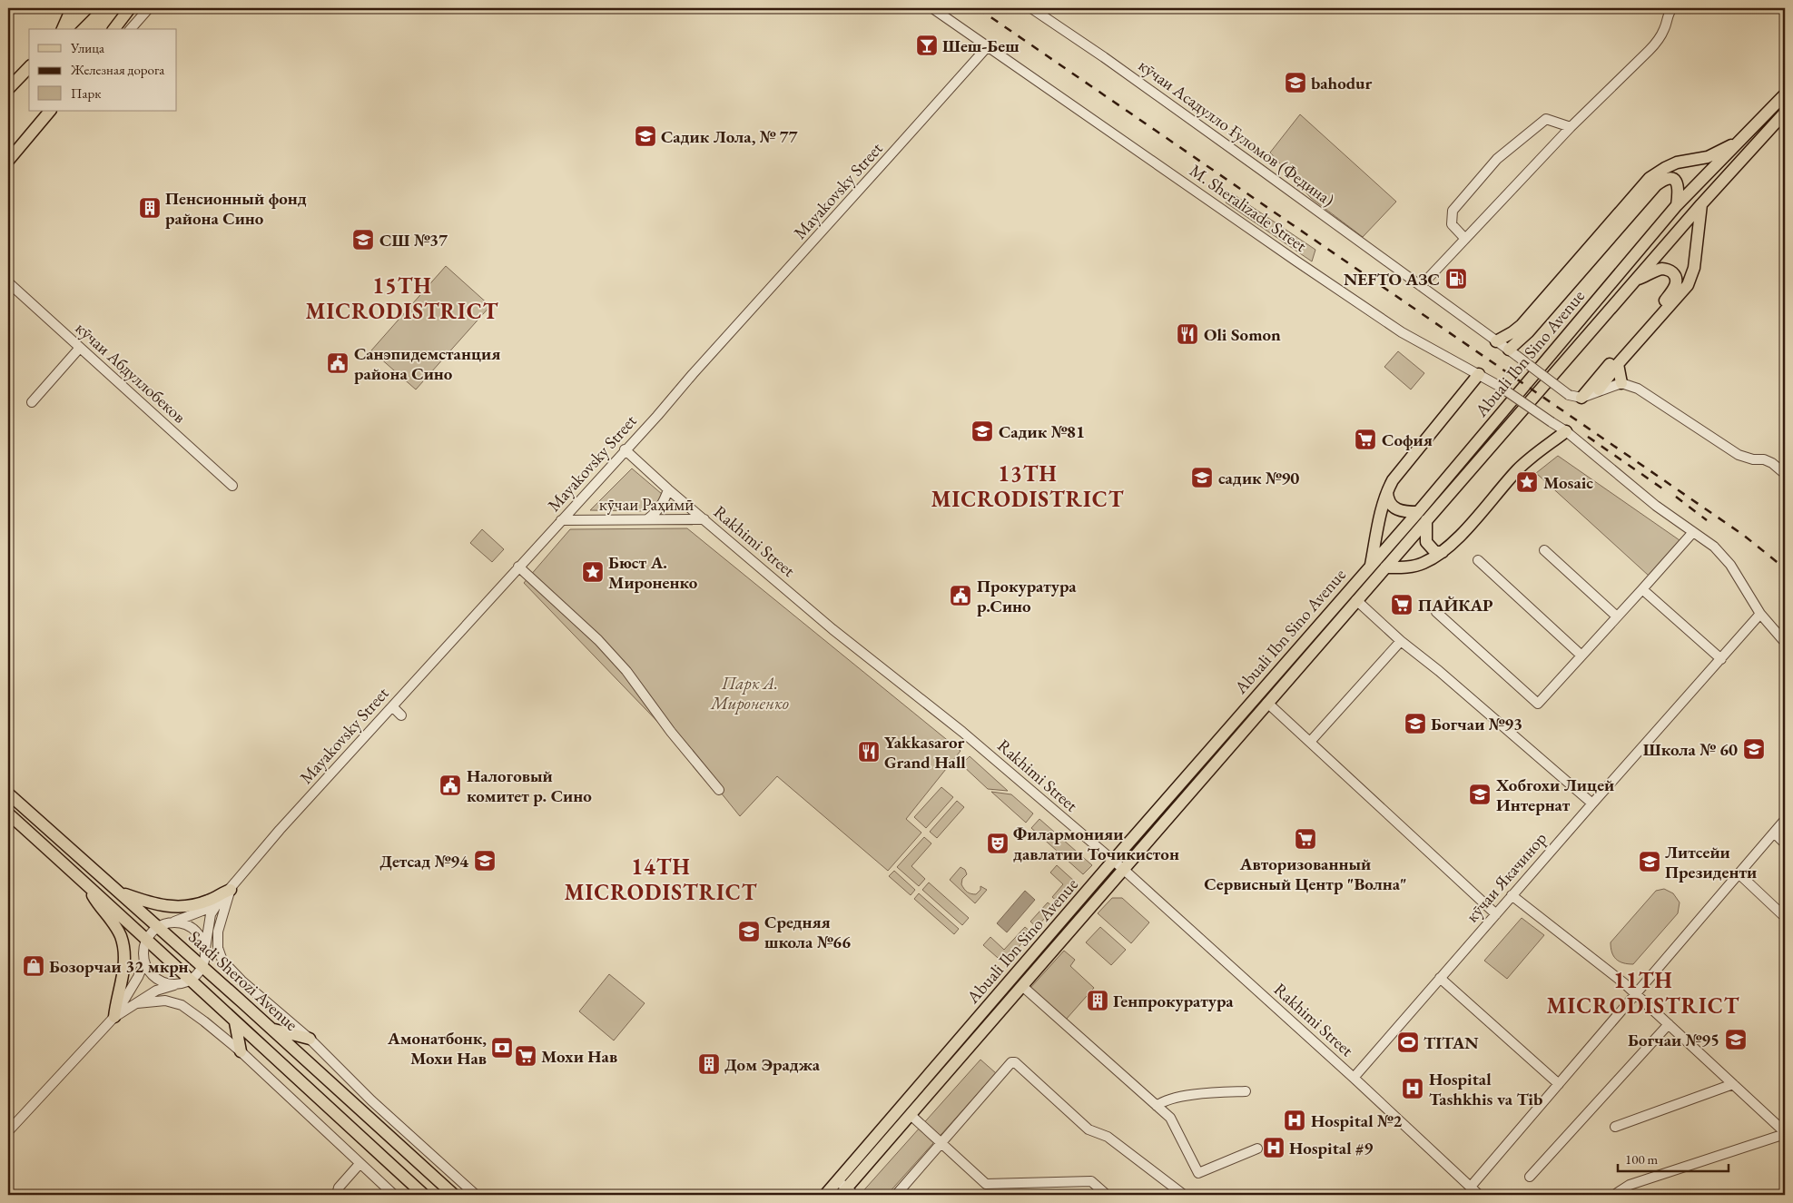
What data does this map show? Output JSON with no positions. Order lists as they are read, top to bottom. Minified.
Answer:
{"streets":{"main road":["Abuali Ibn Sino Avenue","Saadi Sherozi Avenue"],"street":["кӯчаи Асадулло Ғуломов (Федина)","Mayakovsky Street","M. Sheralizade Street","кӯчаи Абдуллобеков","кӯчаи Раҳимӣ","Rakhimi Street","кӯчаи Якачинор"]},"crossings":[["Mayakovsky Street","M. Sheralizade Street"],["Mayakovsky Street","кӯчаи Раҳимӣ"],["Mayakovsky Street","Rakhimi Street"],["Mayakovsky Street","Saadi Sherozi Avenue"],["Abuali Ibn Sino Avenue","Rakhimi Street"],["кӯчаи Раҳимӣ","Rakhimi Street"],["Rakhimi Street","кӯчаи Якачинор"]],"districts":["15TH MICRODISTRICT","13TH MICRODISTRICT","14TH MICRODISTRICT","11TH MICRODISTRICT"],"parks":["Парк А. Мироненко"],"places":{"bar":["Шеш-Беш"],"school or university":["bahodur","Садик Лола, № 77","СШ №37","Садик №81","садик №90","Богчаи №93","Школа № 60","Хобгохи Лицей Интернат","Детсад №94","Литсейи Президенти","Средняя школа №66","Богчаи №95"],"building":["Пенсионный фонд района Сино","Генпрокуратура","Дом Эраджа"],"fuel station":["NEFTO АЗС"],"restaurant":["Oli Somon","Yakkasaror Grand Hall"],"public building":["Санэпидемстанция района Сино","Прокуратура р.Сино","Налоговый комитет р. Сино"],"supermarket":["София","ПАЙКАР","Авторизованный Сервисный Центр \"Волна\"","Мохи Нав"],"place":["Mosaic","Бюст А. Мироненко"],"theatre":["Филармонияи давлатии Точикистон"],"shop":["Бозорчаи 32 мкрн"],"sports":["TITAN"],"bank":["Амонатбонк, Мохи Нав"],"hospital":["Hospital Tashkhis va Tib","Hospital №2","Hospital #9"]},"legend":["Улица","Железная дорога","Парк"],"scale_bar":"100 m"}
